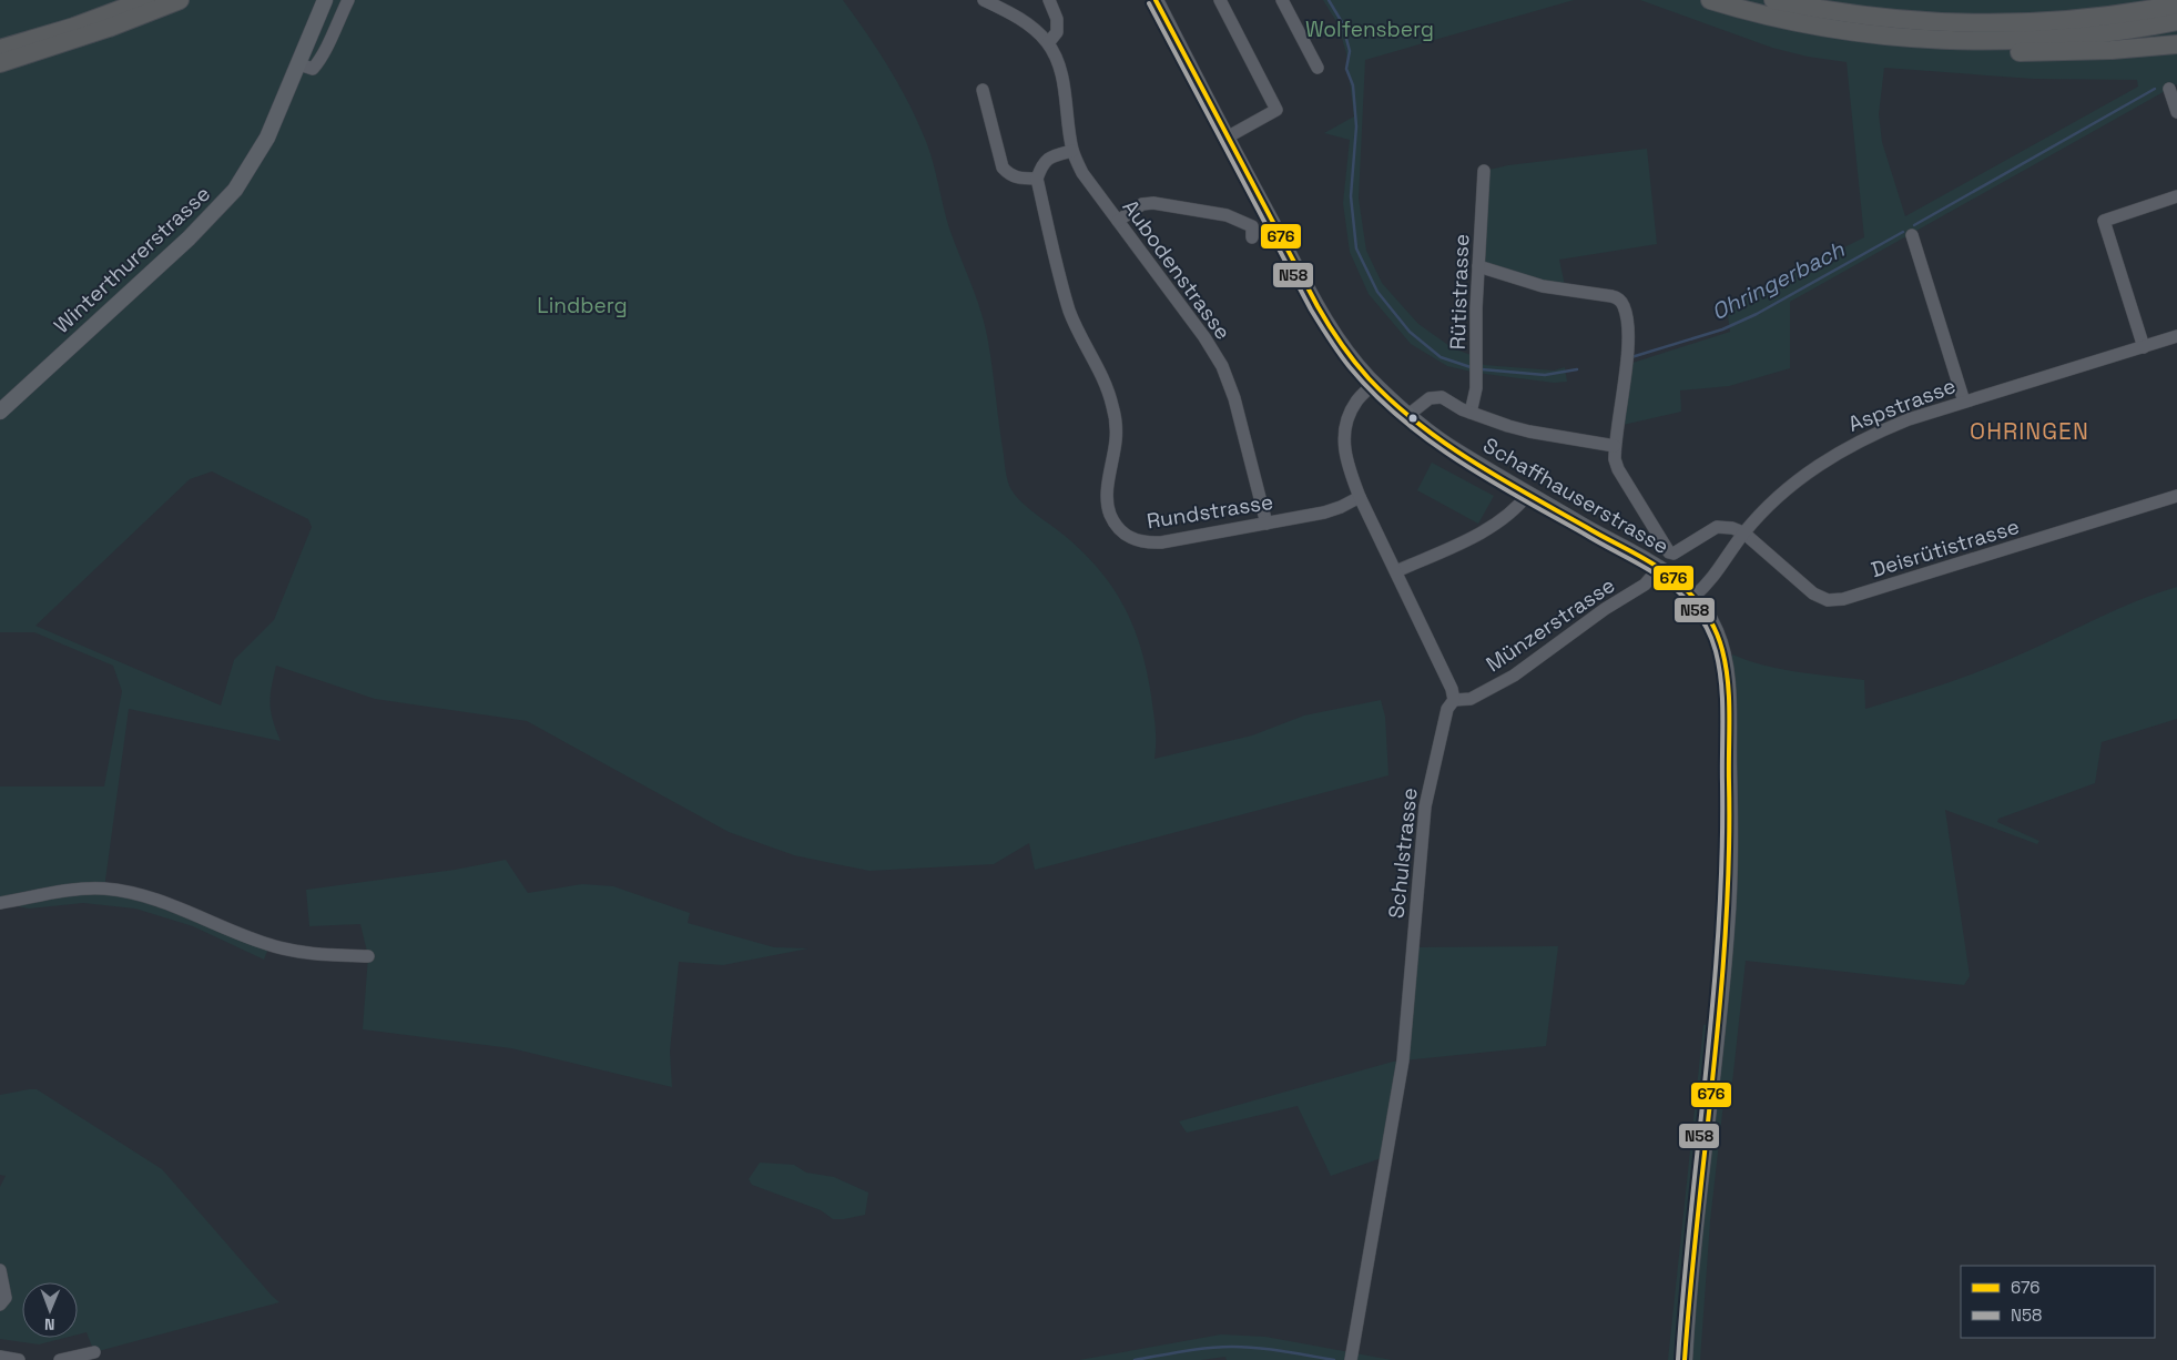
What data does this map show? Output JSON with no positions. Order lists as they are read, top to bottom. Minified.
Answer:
{"streets":{"main road":["Winterthurerstrasse","Schaffhauserstrasse"],"street":["Aubodenstrasse","Rütistrasse","Aspstrasse","Rundstrasse","Deisrütistrasse","Münzerstrasse","Schulstrasse"]},"crossings":[["Aubodenstrasse","Rundstrasse"],["Aspstrasse","Schaffhauserstrasse"],["Aspstrasse","Deisrütistrasse"],["Schaffhauserstrasse","Münzerstrasse"],["Münzerstrasse","Schulstrasse"]],"districts":["OHRINGEN"],"water":["Ohringerbach"],"parks":["Wolfensberg","Lindberg"],"lines":["transit line 676","transit line N58"],"legend":["676","N58"],"north":"bottom"}
